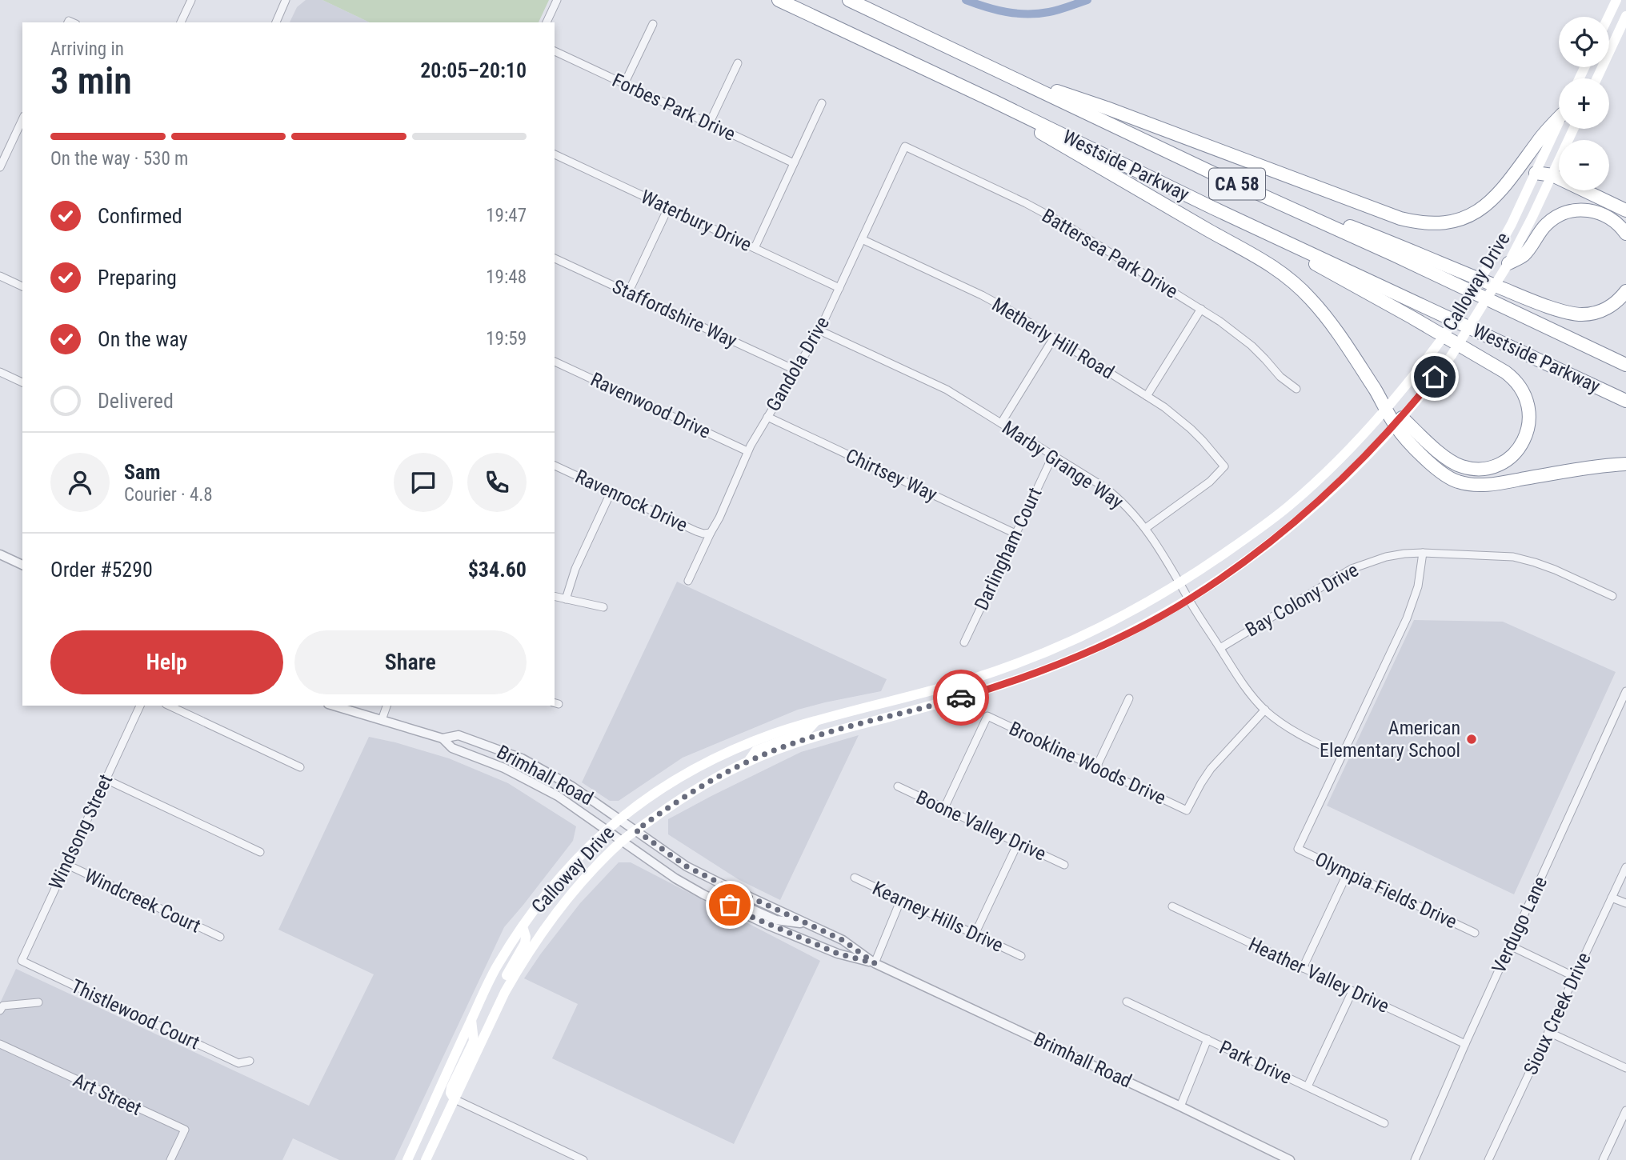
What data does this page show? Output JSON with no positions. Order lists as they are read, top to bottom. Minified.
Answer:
{"streets":{"highway":["Westside Parkway","CA 58"],"main road":["Calloway Drive"],"street":["Forbes Park Drive","Waterbury Drive","Battersea Park Drive","Staffordshire Way","Metherly Hill Road","Gandola Drive","Ravenwood Drive","Marby Grange Way","Chirtsey Way","Ravenrock Drive","Darlingham Court","Bay Colony Drive","Brookline Woods Drive","Brimhall Road","Boone Valley Drive","Windsong Street","Olympia Fields Drive","Windcreek Court","Kearney Hills Drive","Verdugo Lane","Heather Valley Drive","Sioux Creek Drive","Thistlewood Court","Park Drive","Art Street"]},"crossings":[["Waterbury Drive","Gandola Drive"],["Battersea Park Drive","Gandola Drive"],["Calloway Drive","Marby Grange Way"],["Calloway Drive","Brimhall Road"],["Staffordshire Way","Gandola Drive"],["Metherly Hill Road","Gandola Drive"],["Metherly Hill Road","Marby Grange Way"],["Gandola Drive","Ravenwood Drive"],["Gandola Drive","Marby Grange Way"],["Gandola Drive","Chirtsey Way"],["Gandola Drive","Ravenrock Drive"],["Marby Grange Way","Darlingham Court"],["Marby Grange Way","Bay Colony Drive"],["Marby Grange Way","Brookline Woods Drive"],["Marby Grange Way","Olympia Fields Drive"],["Chirtsey Way","Darlingham Court"],["Brookline Woods Drive","Boone Valley Drive"],["Windsong Street","Windcreek Court"],["Windsong Street","Thistlewood Court"],["Verdugo Lane","Heather Valley Drive"]],"places":["American Elementary School"],"page":{"map_buttons":["+","−"],"heading":["3 min","Arriving in","20:05–20:10"],"panel":["Sam","Courier · 4.8","Order #5290","$34.60"],"bar":"On the way · 530 m","list":[["Confirmed","19:47"],["Preparing","19:48"],["On the way","19:59"],"Delivered"],"buttons":["Help","Share"]}}
